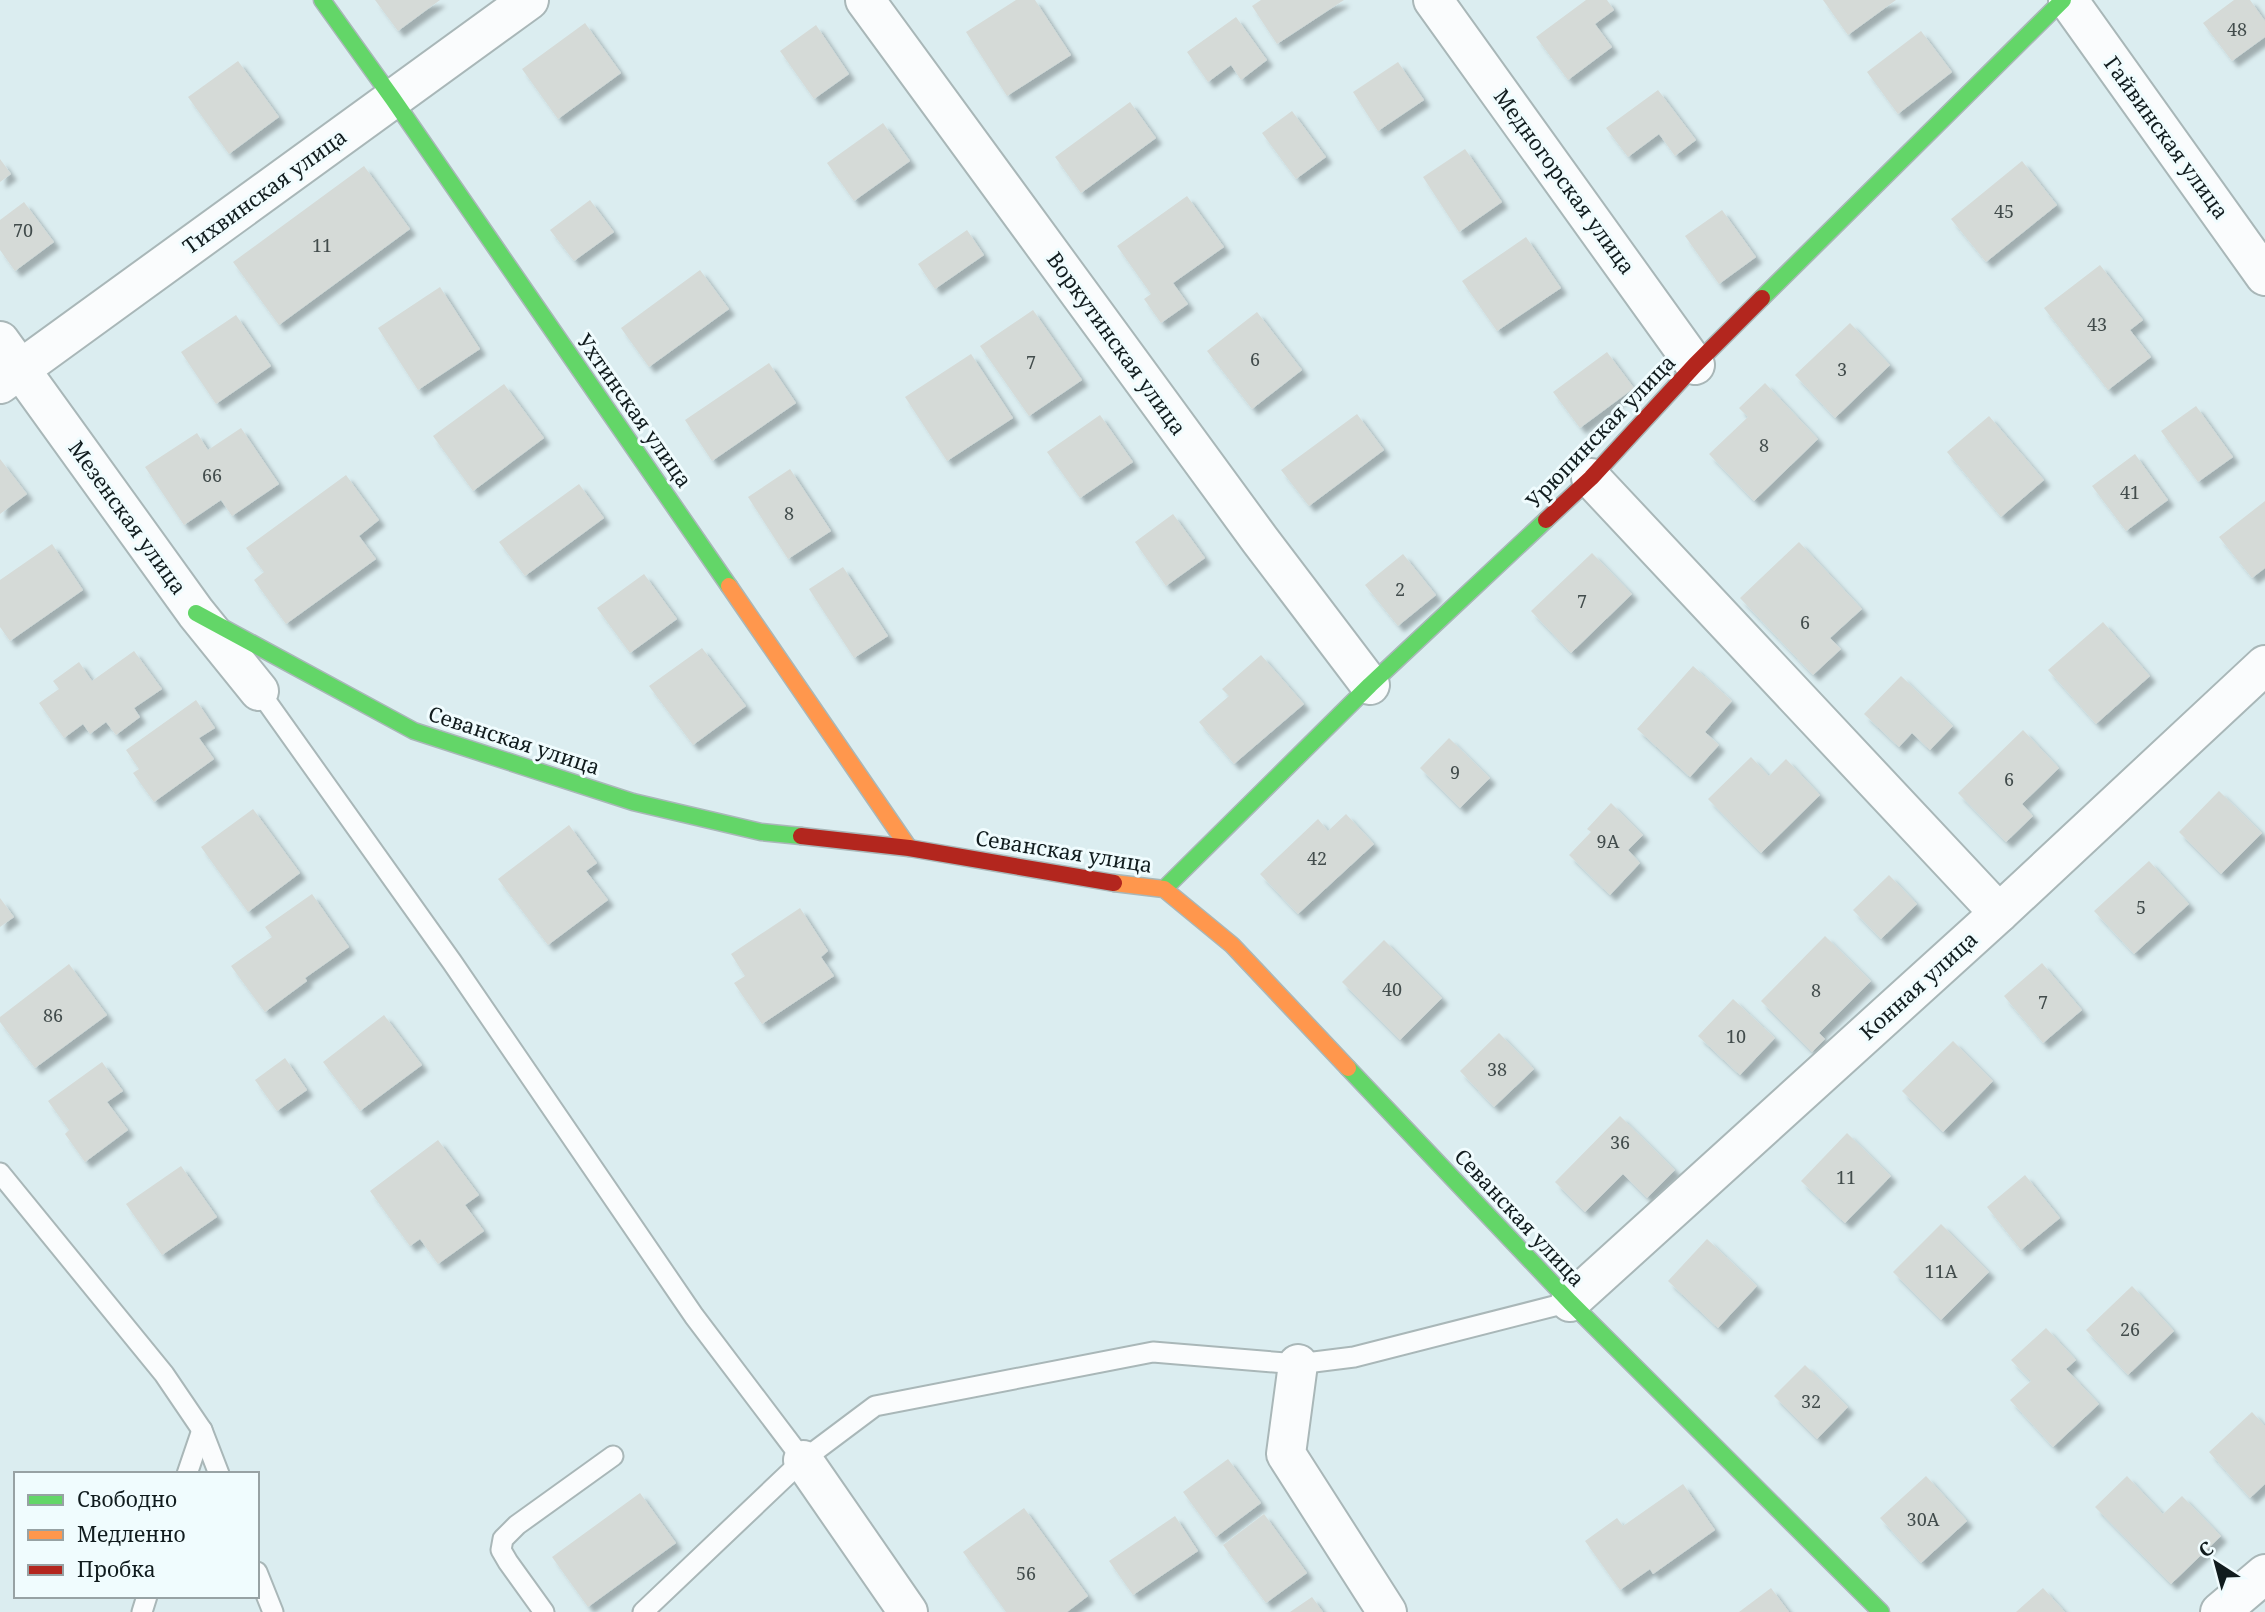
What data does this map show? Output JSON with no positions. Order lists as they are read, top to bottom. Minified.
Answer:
{"streets":{"street":["Гайвинская улица","Медногорская улица","Тихвинская улица","Воркутинская улица","Ухтинская улица","Урюпинская улица","Мезенская улица","Севанская улица","Конная улица"]},"crossings":[["Гайвинская улица","Урюпинская улица"],["Медногорская улица","Урюпинская улица"],["Тихвинская улица","Ухтинская улица"],["Тихвинская улица","Мезенская улица"],["Воркутинская улица","Урюпинская улица"],["Ухтинская улица","Севанская улица"],["Урюпинская улица","Севанская улица"],["Мезенская улица","Севанская улица"],["Севанская улица","Конная улица"]],"house_numbers":["48","45","70","11","43","6","7","3","8","66","41","8","2","7","6","9","6","9А","42","5","40","8","7","86","10","38","36","11","11А","26","32","30А","56"],"legend":["Свободно","Медленно","Пробка"],"north":"top left"}
